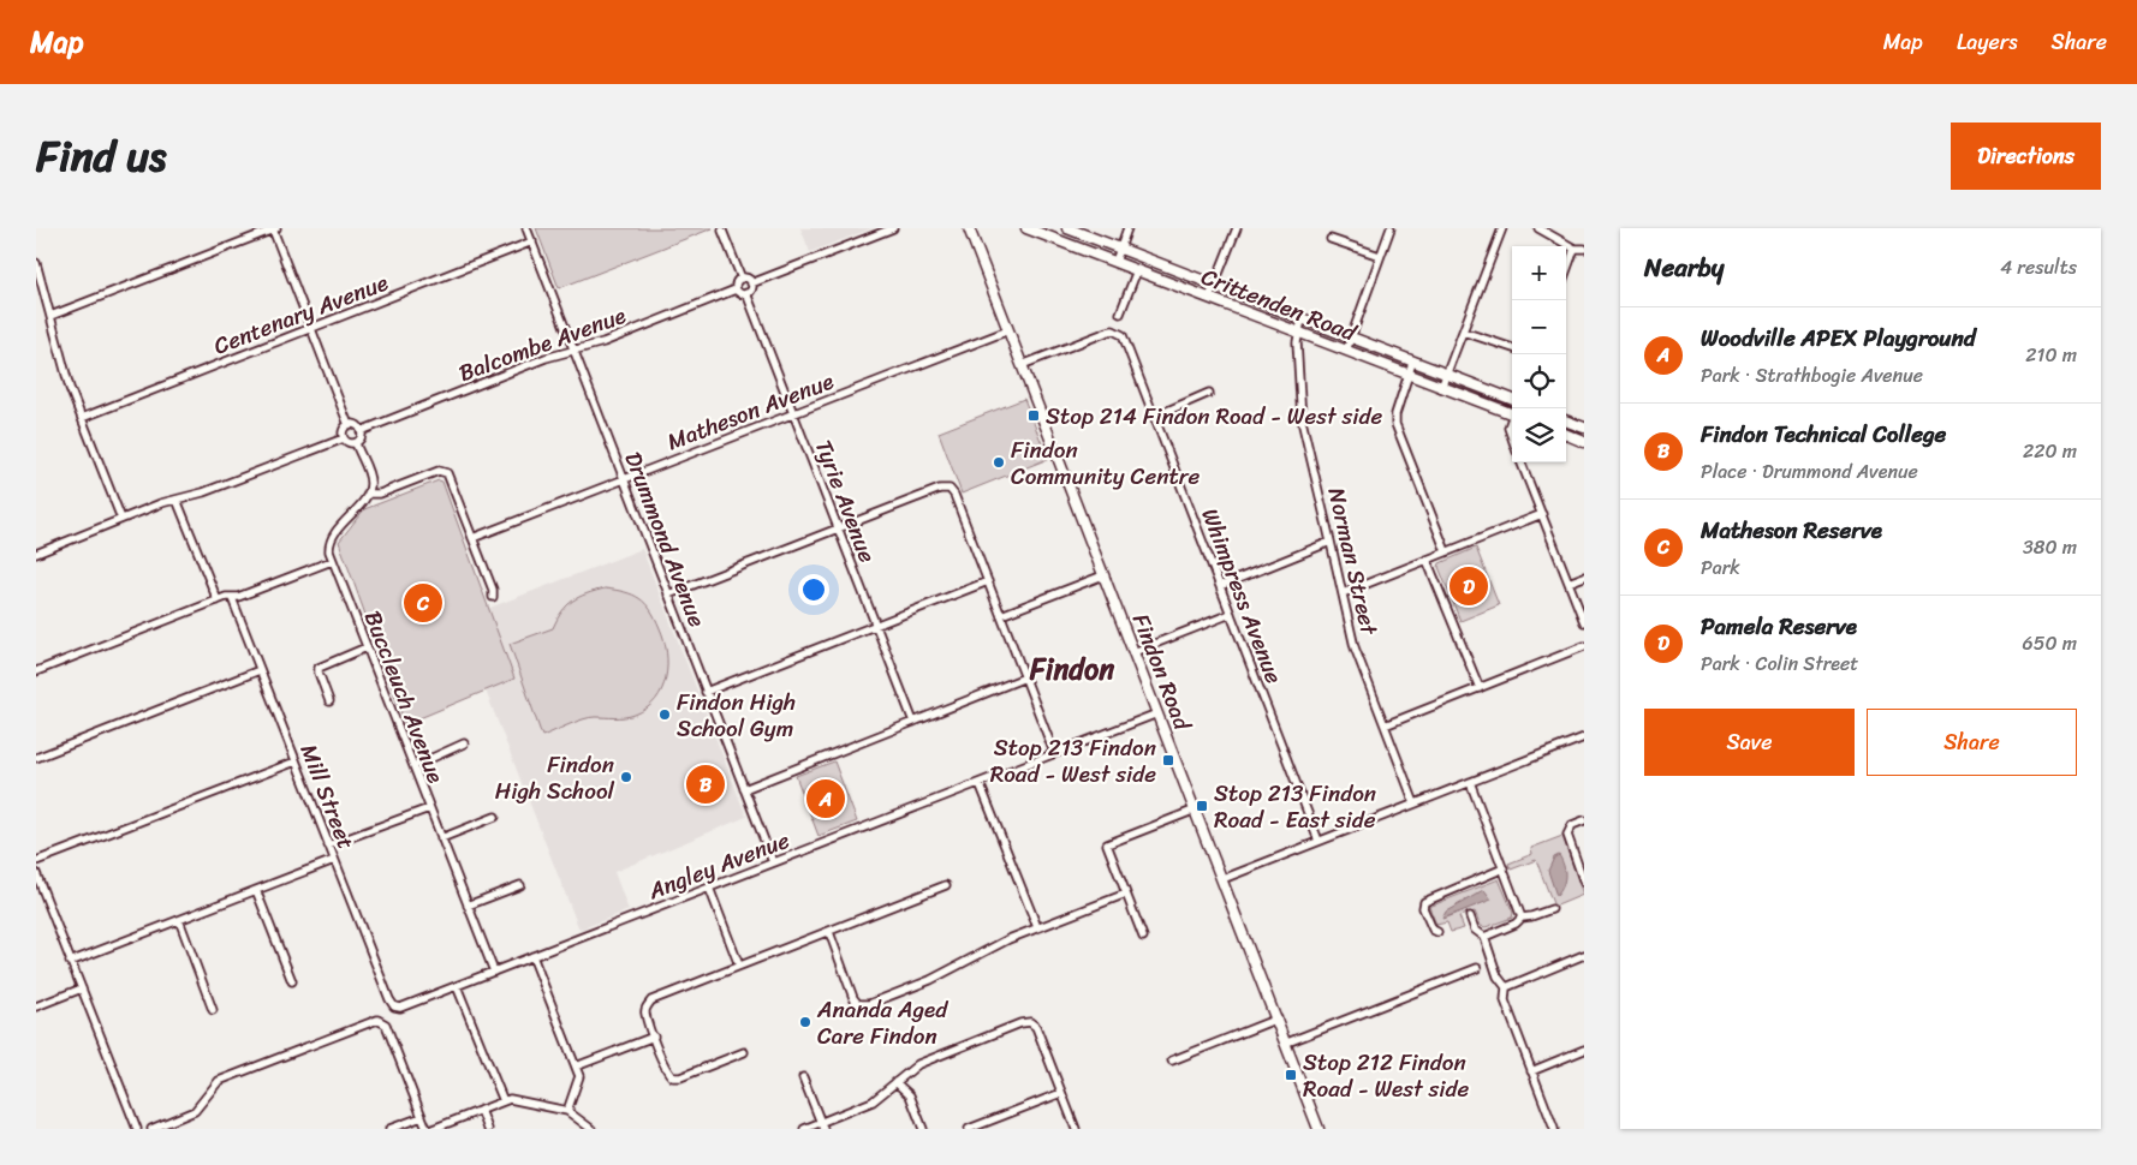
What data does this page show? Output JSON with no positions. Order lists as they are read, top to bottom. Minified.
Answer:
{"streets":{"main road":["Crittenden Road","Findon Road"],"street":["Centenary Avenue","Balcombe Avenue","Matheson Avenue","Tyrie Avenue","Drummond Avenue","Norman Street","Whimpress Avenue","Buccleuch Avenue","Mill Street","Angley Avenue"]},"crossings":[["Crittenden Road","Norman Street"],["Centenary Avenue","Drummond Avenue"],["Balcombe Avenue","Tyrie Avenue"],["Balcombe Avenue","Drummond Avenue"],["Matheson Avenue","Tyrie Avenue"],["Matheson Avenue","Drummond Avenue"],["Matheson Avenue","Findon Road"],["Drummond Avenue","Angley Avenue"],["Whimpress Avenue","Findon Road"],["Findon Road","Angley Avenue"],["Buccleuch Avenue","Angley Avenue"],["Mill Street","Angley Avenue"]],"districts":["Findon"],"places":{"transit":["Stop 214 Findon Road - West side","Stop 213 Findon Road - West side","Stop 213 Findon Road - East side","Stop 212 Findon Road - West side"],"other":["Findon Community Centre","Findon High School Gym","Findon High School","Ananda Aged Care Findon"]},"page":{"header":"Map","nav":["Map","Layers","Share"],"title":"Find us","buttons":["Directions",["Save","Share"]],"heading":["Nearby","4 results"],"map_buttons":["+","−"],"list":[{"mark":"A","name":"Woodville APEX Playground","note":"Park · Strathbogie Avenue","value":"210 m"},{"mark":"B","name":"Findon Technical College","note":"Place · Drummond Avenue","value":"220 m"},{"mark":"C","name":"Matheson Reserve","note":"Park","value":"380 m"},{"mark":"D","name":"Pamela Reserve","note":"Park · Colin Street","value":"650 m"}],"pins":["D","C","B","A"]}}
